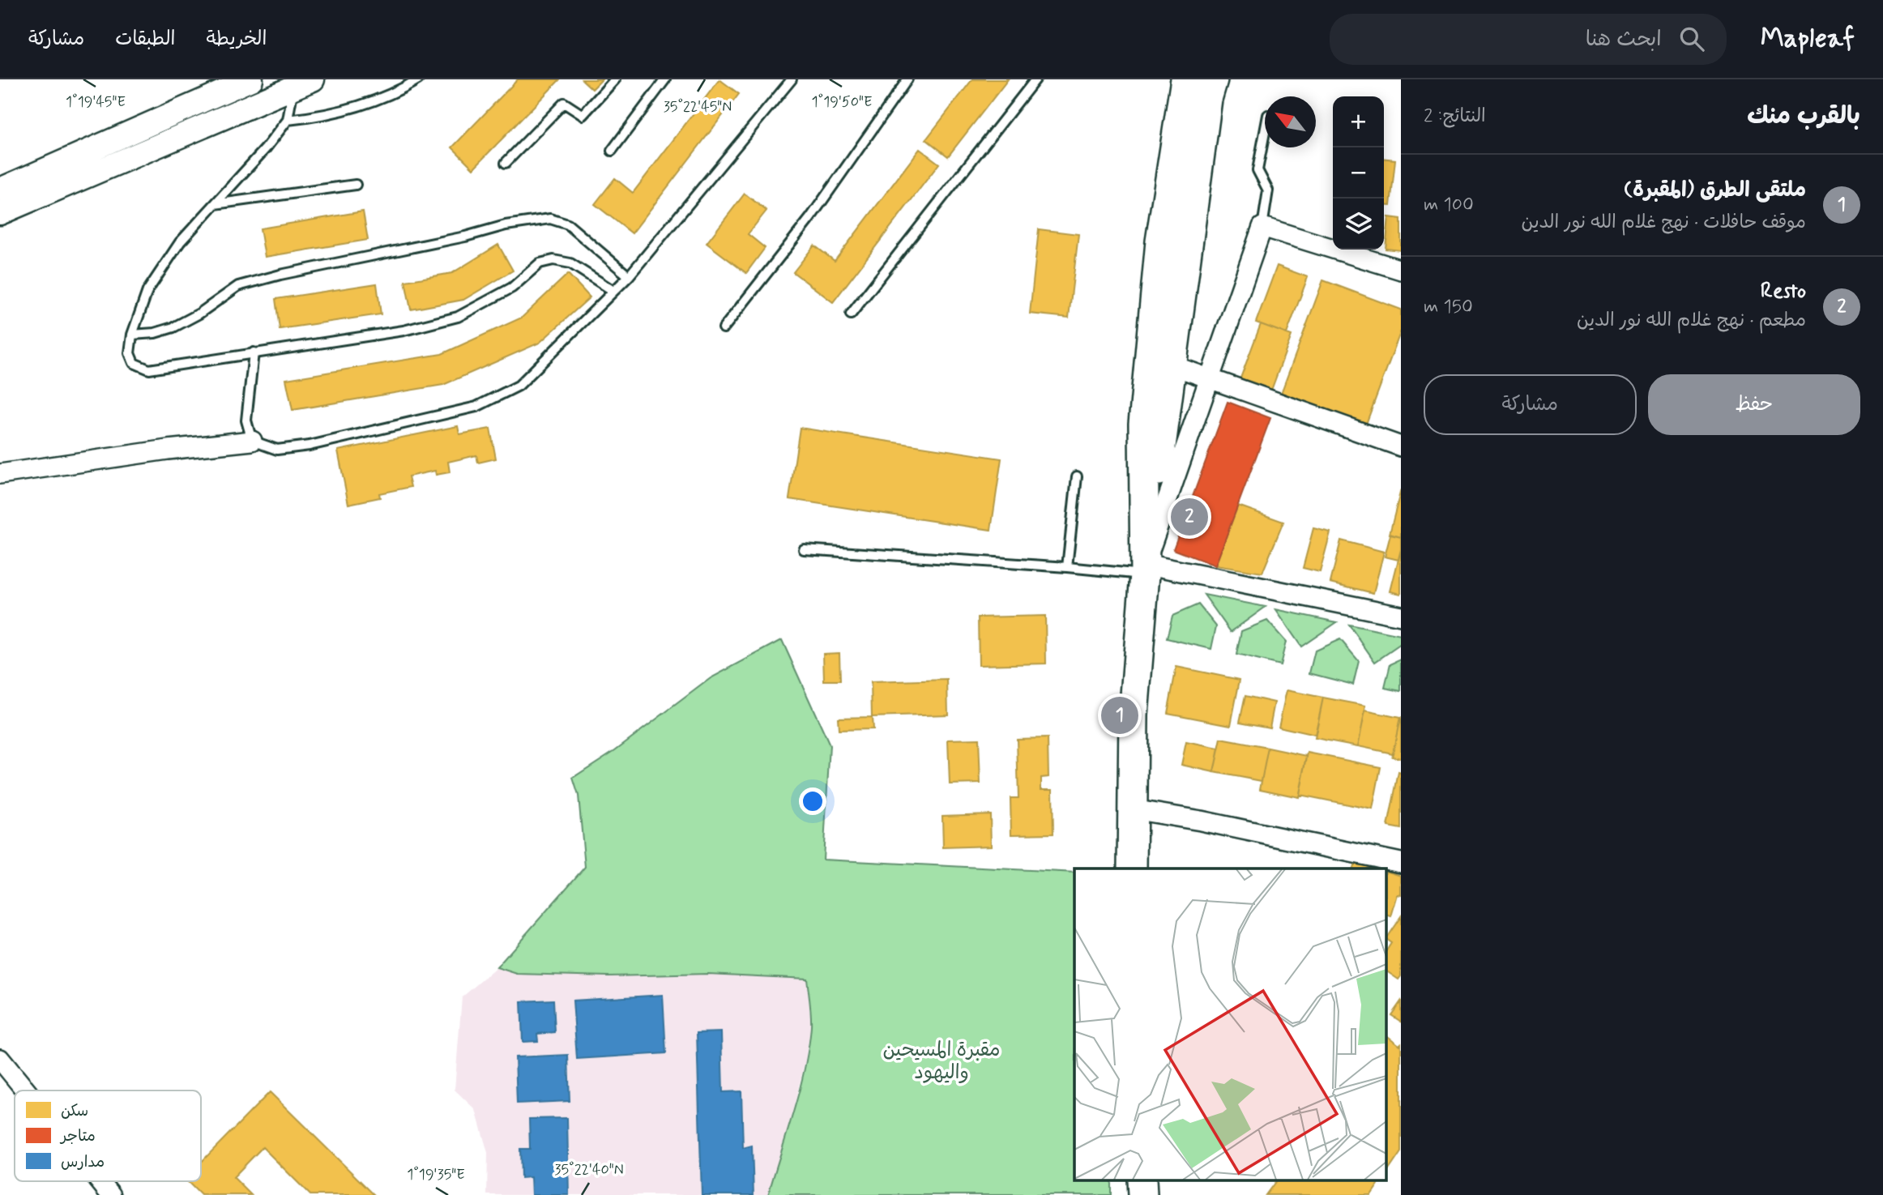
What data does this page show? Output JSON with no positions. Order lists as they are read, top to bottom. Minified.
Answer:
{"parks":["مقبرة المسيحين واليهود"],"legend":["سكن","متاجر","مدارس"],"north":"top left","page":{"header":"Mapleaf","search":"ابحث هنا","nav":["الخريطة","الطبقات","مشاركة"],"heading":["بالقرب منك","النتائج: 2"],"map_buttons":["+","−"],"list":[{"mark":"1","name":"ملتقى الطرق (المقبرة)","note":"موقف حافلات · نهج غلام الله نور الدين","value":"100 m"},{"mark":"2","name":"Resto","note":"مطعم · نهج غلام الله نور الدين","value":"150 m"}],"buttons":["حفظ","مشاركة"],"pins":["2","1"]},"coordinates":["1°19'50\"E","1°19'45\"E","35°22'45\"N","35°22'40\"N","1°19'35\"E"]}
